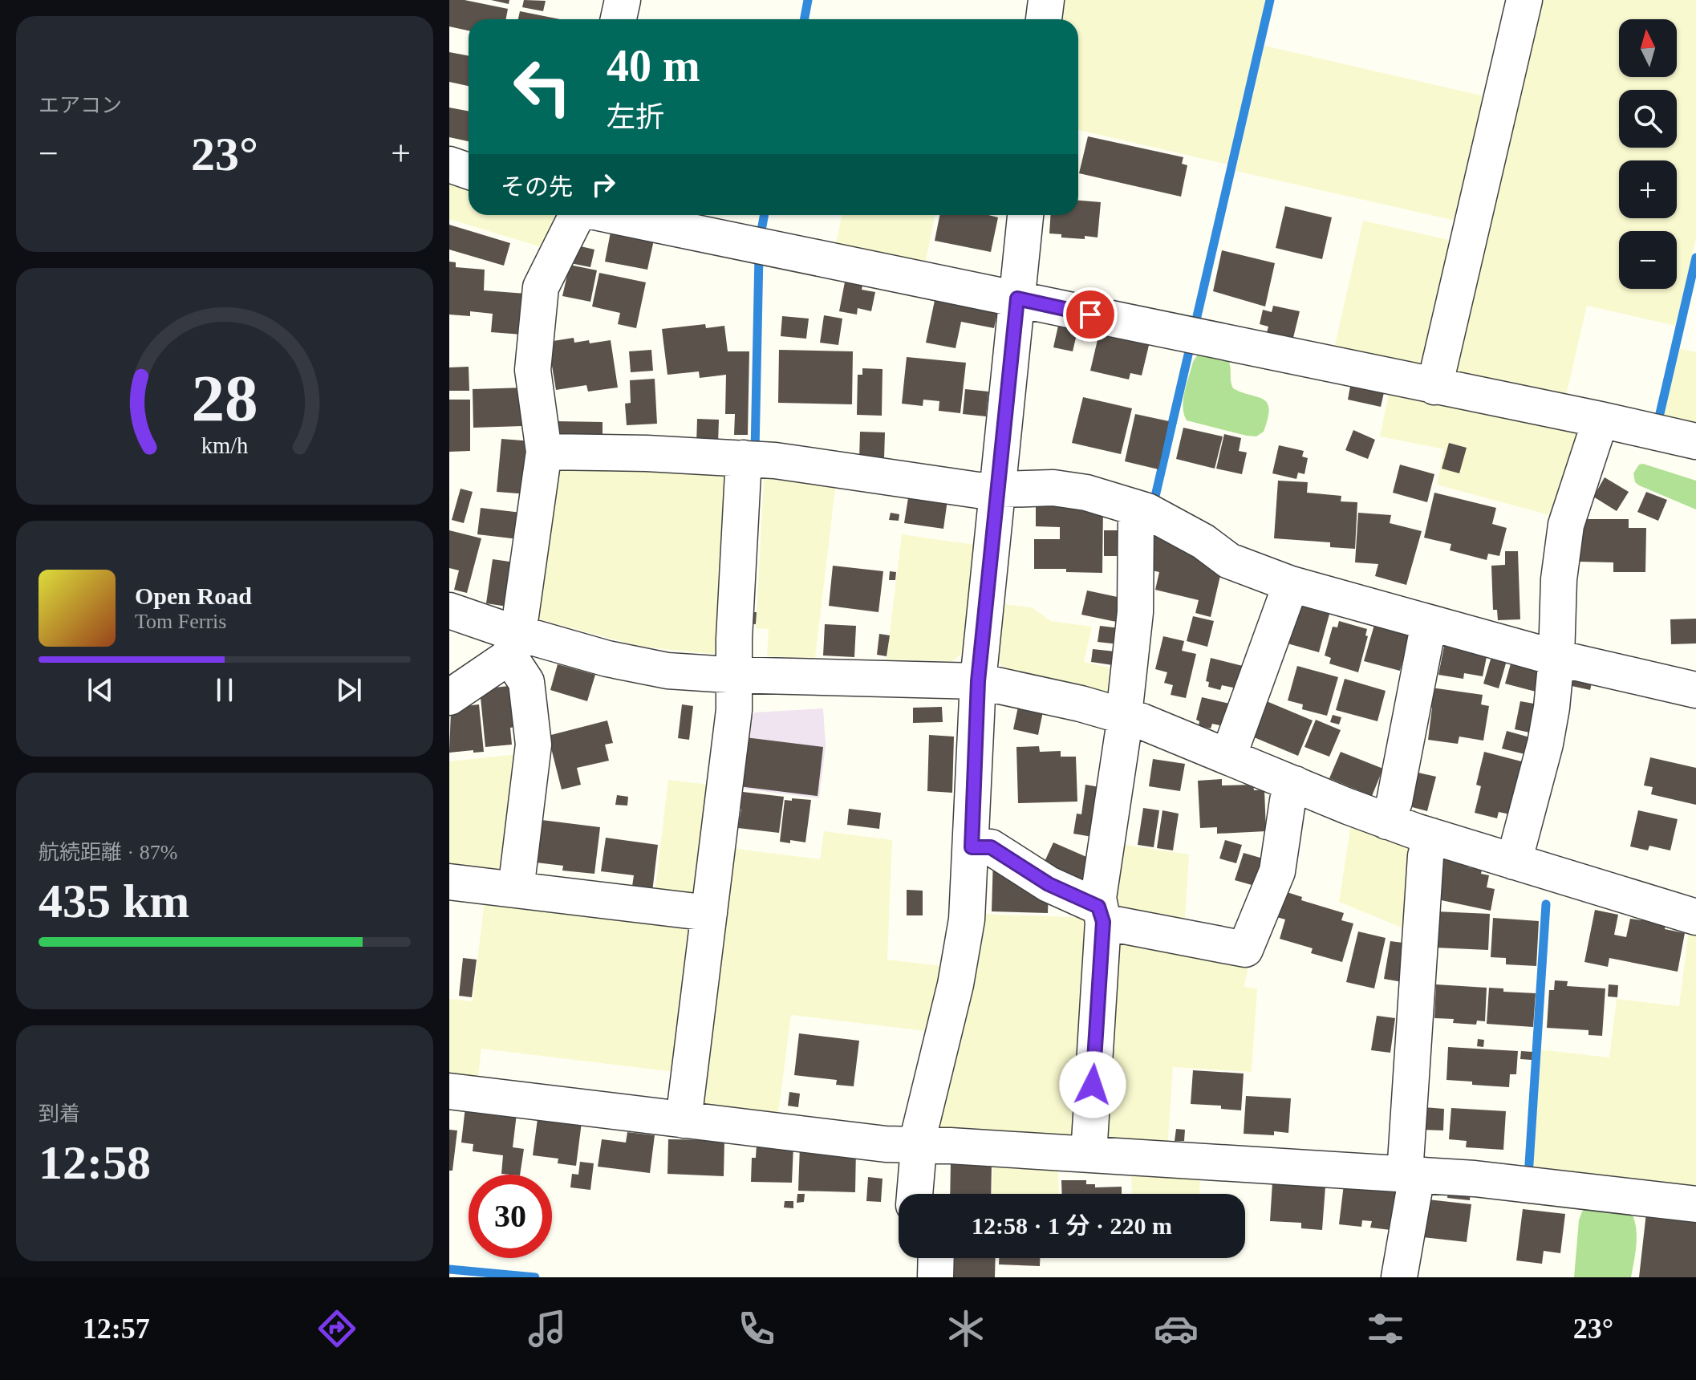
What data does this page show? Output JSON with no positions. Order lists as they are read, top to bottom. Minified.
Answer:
{"north":"top","page":{"tile":["エアコン",["航続距離 · 87%","435 km"],["到着","12:58"]],"map_buttons":["+","−"],"turn":["40 m","左折"],"heat":["−","23°","+"],"then":"その先","song":["Open Road","Tom Ferris"],"limit":"30","trip":"12:58 · 1 分 · 220 m","tabs":["12:57","23°"],"gauge":["28","km/h"]}}
